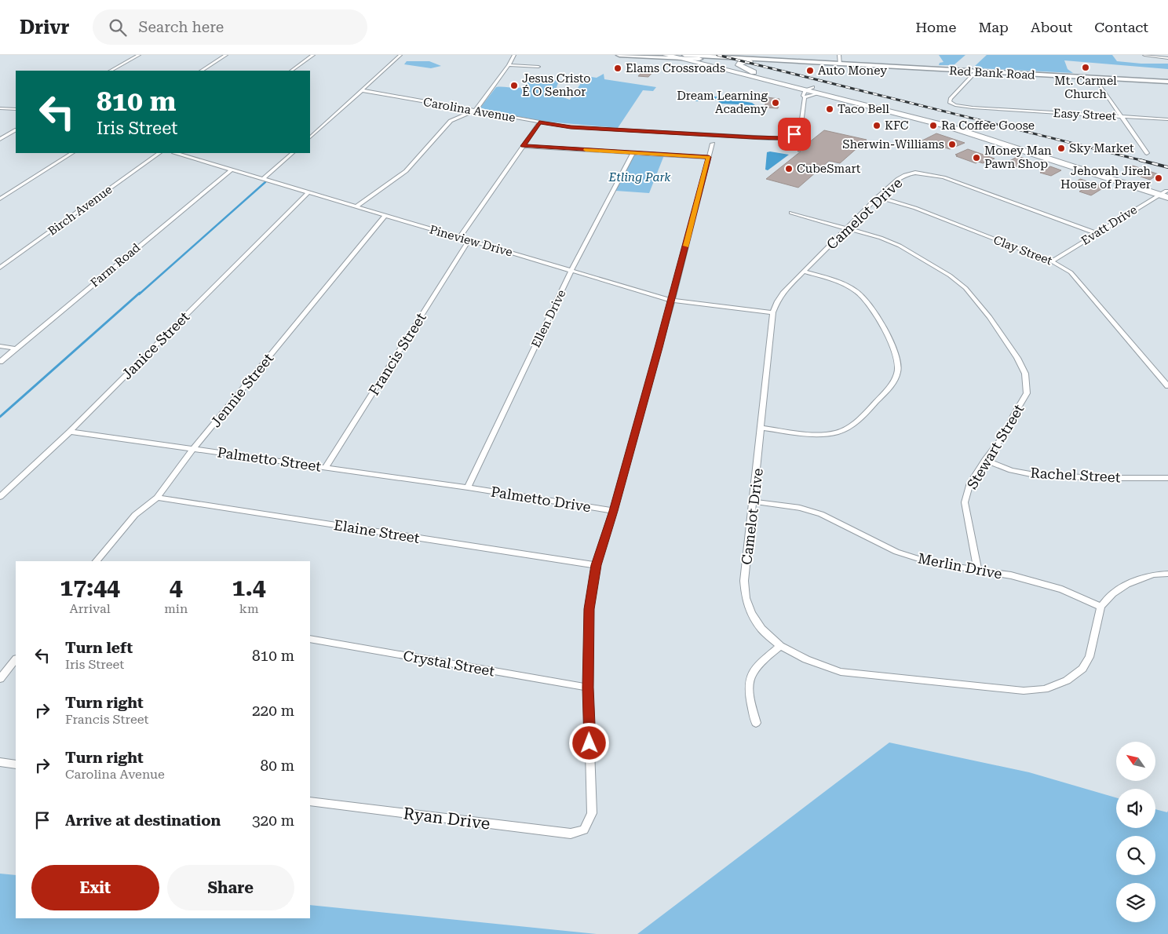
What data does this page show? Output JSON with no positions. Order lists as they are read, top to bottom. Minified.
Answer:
{"streets":{"main road":["Red Bank Road"],"street":["Carolina Avenue","Easy Street","Birch Avenue","Camelot Drive","Evatt Drive","Pineview Drive","Clay Street","Farm Road","Ellen Drive","Janice Street","Francis Street","Jennie Street","Stewart Street","Palmetto Street","Rachel Street","Palmetto Drive","Elaine Street","Merlin Drive","Crystal Street","Ryan Drive"]},"crossings":[["Red Bank Road","Easy Street"],["Camelot Drive","Evatt Drive"],["Camelot Drive","Pineview Drive"],["Camelot Drive","Clay Street"],["Camelot Drive","Stewart Street"],["Camelot Drive","Merlin Drive"],["Evatt Drive","Clay Street"],["Pineview Drive","Farm Road"],["Pineview Drive","Ellen Drive"],["Pineview Drive","Janice Street"],["Pineview Drive","Francis Street"],["Pineview Drive","Jennie Street"],["Ellen Drive","Palmetto Street"],["Ellen Drive","Palmetto Drive"],["Janice Street","Palmetto Street"],["Francis Street","Palmetto Street"],["Jennie Street","Palmetto Street"],["Jennie Street","Elaine Street"],["Stewart Street","Rachel Street"],["Stewart Street","Merlin Drive"],["Palmetto Street","Palmetto Drive"],["Crystal Street","Ryan Drive"]],"parks":["Etling Park"],"places":["Mt. Carmel Church","Elams Crossroads","Auto Money","Jesus Cristo É O Senhor","Dream Learning Academy","Taco Bell","KFC","Ra Coffee Goose","Sherwin-Williams","Sky Market","Money Man Pawn Shop","CubeSmart","Jehovah Jireh House of Prayer"],"north":"top left","page":{"header":"Drivr","search":"Search here","nav":["Home","Map","About","Contact"],"turn":["810 m","Iris Street"],"eta":["17:44","Arrival","4","min","1.4","km"],"list":[{"name":"Turn left","note":"Iris Street","value":"810 m"},{"name":"Turn right","note":"Francis Street","value":"220 m"},{"name":"Turn right","note":"Carolina Avenue","value":"80 m"},{"name":"Arrive at destination","value":"320 m"}],"buttons":["Exit","Share"]}}
